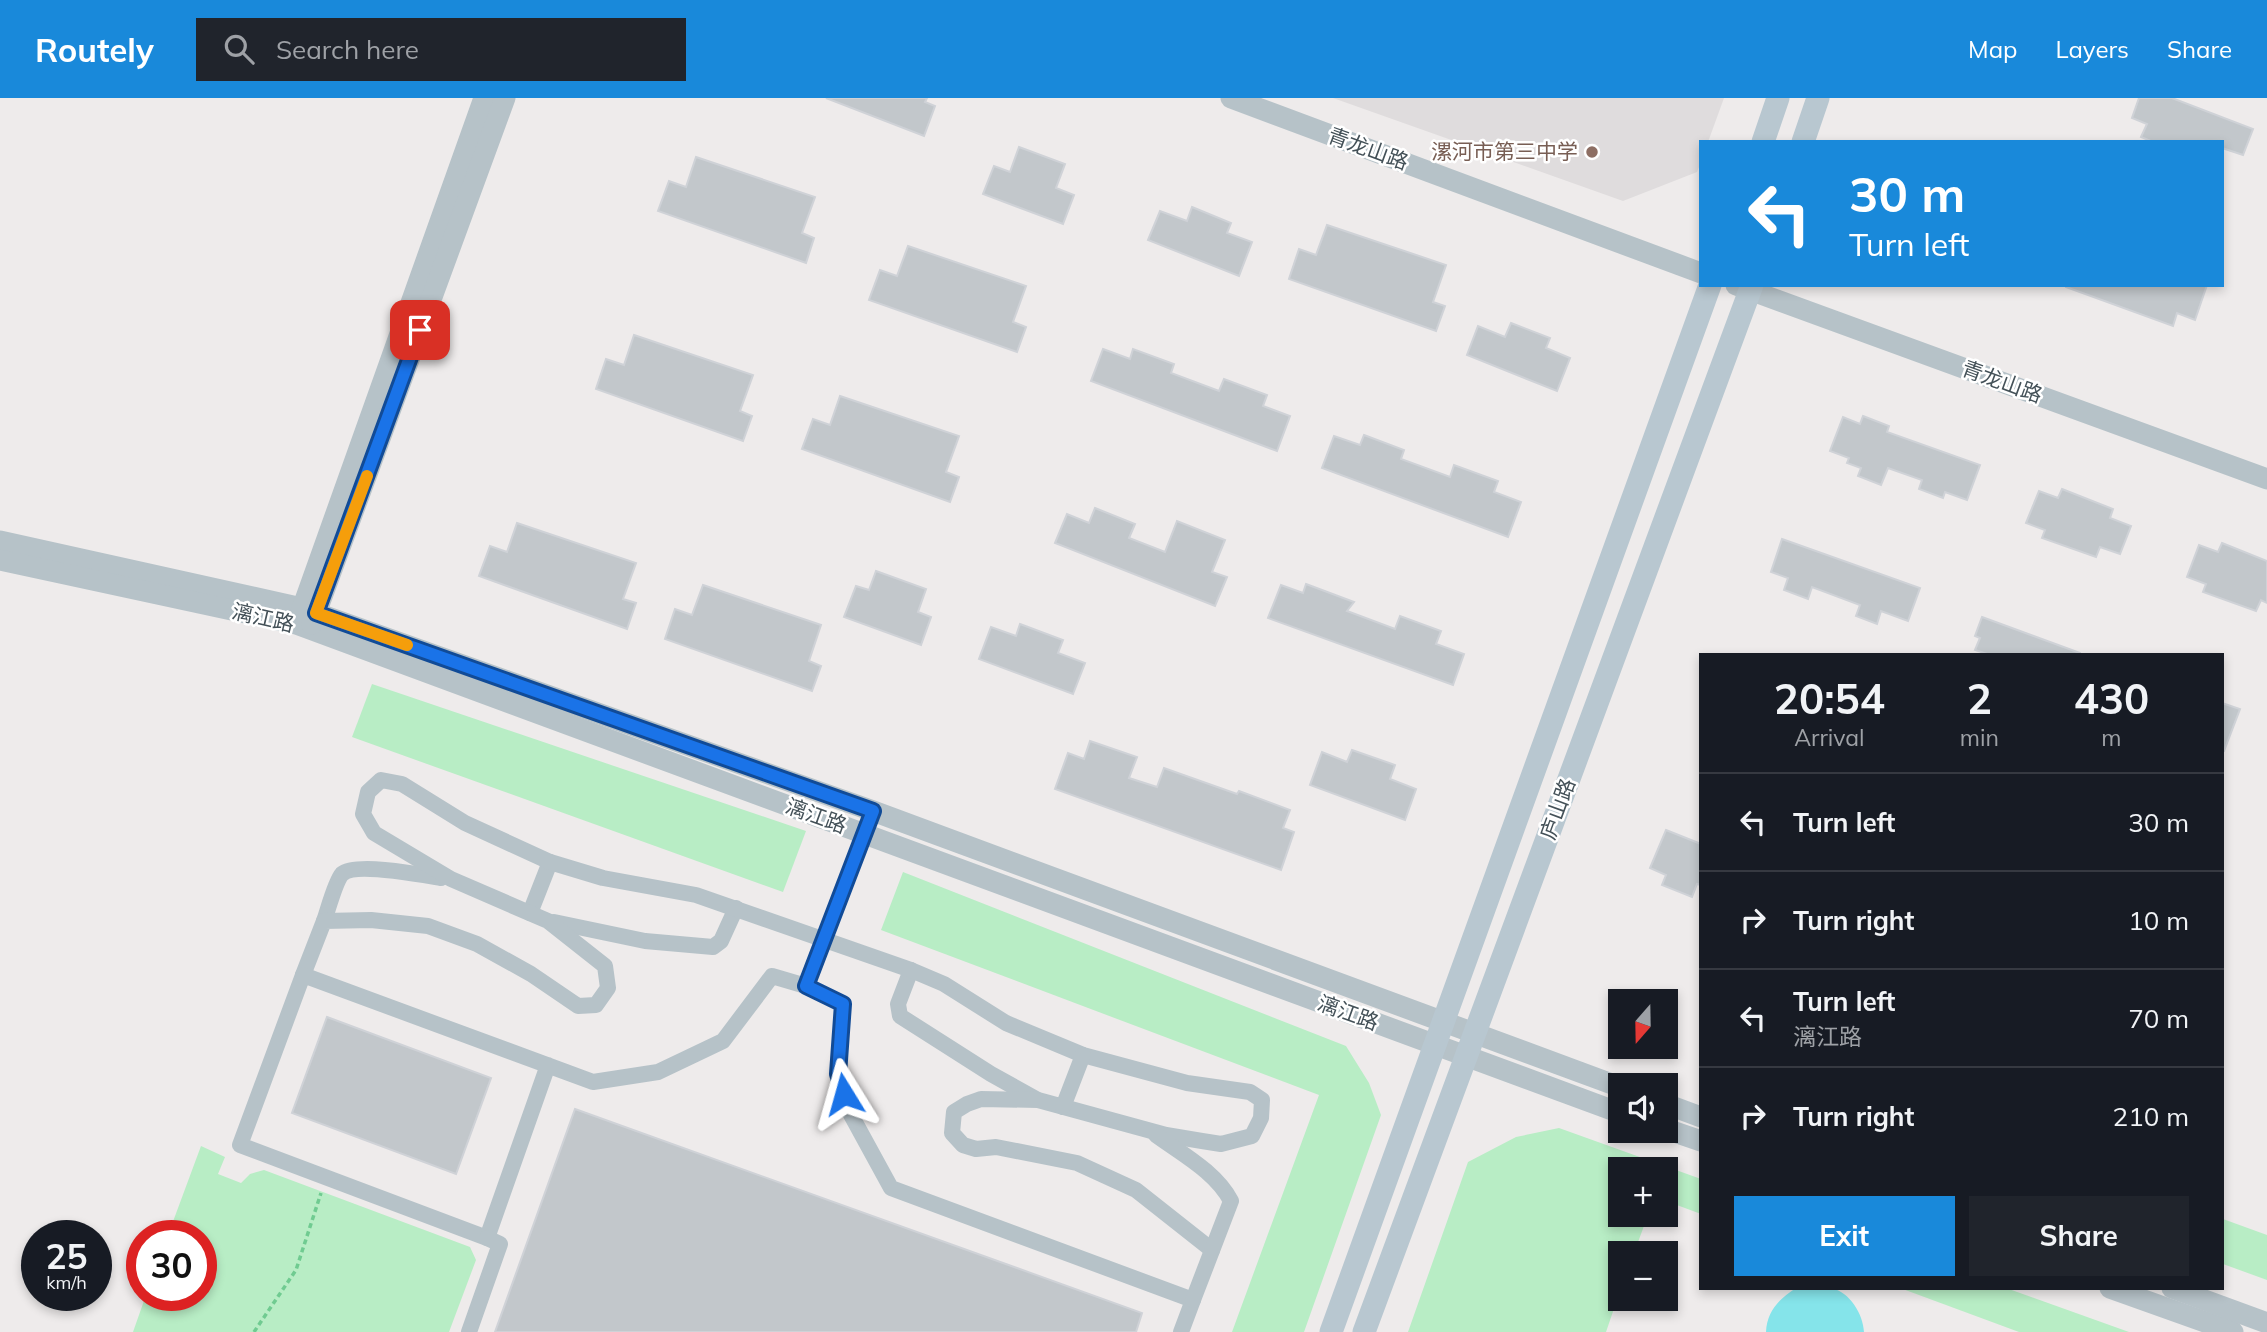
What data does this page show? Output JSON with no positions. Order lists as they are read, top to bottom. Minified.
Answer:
{"streets":{"main road":["庐山路"],"street":["青龙山路","漓江路"]},"crossings":[["青龙山路","庐山路"],["漓江路","庐山路"]],"places":["漯河市第三中学"],"north":"bottom","page":{"header":"Routely","search":"Search here","nav":["Map","Layers","Share"],"turn":["30 m","Turn left"],"eta":["20:54","Arrival","2","min","430","m"],"list":[{"name":"Turn left","value":"30 m"},{"name":"Turn right","value":"10 m"},{"name":"Turn left","note":"漓江路","value":"70 m"},{"name":"Turn right","value":"210 m"}],"map_buttons":["+","−"],"buttons":["Exit","Share"],"speed":"25 km/h","limit":"30"}}
